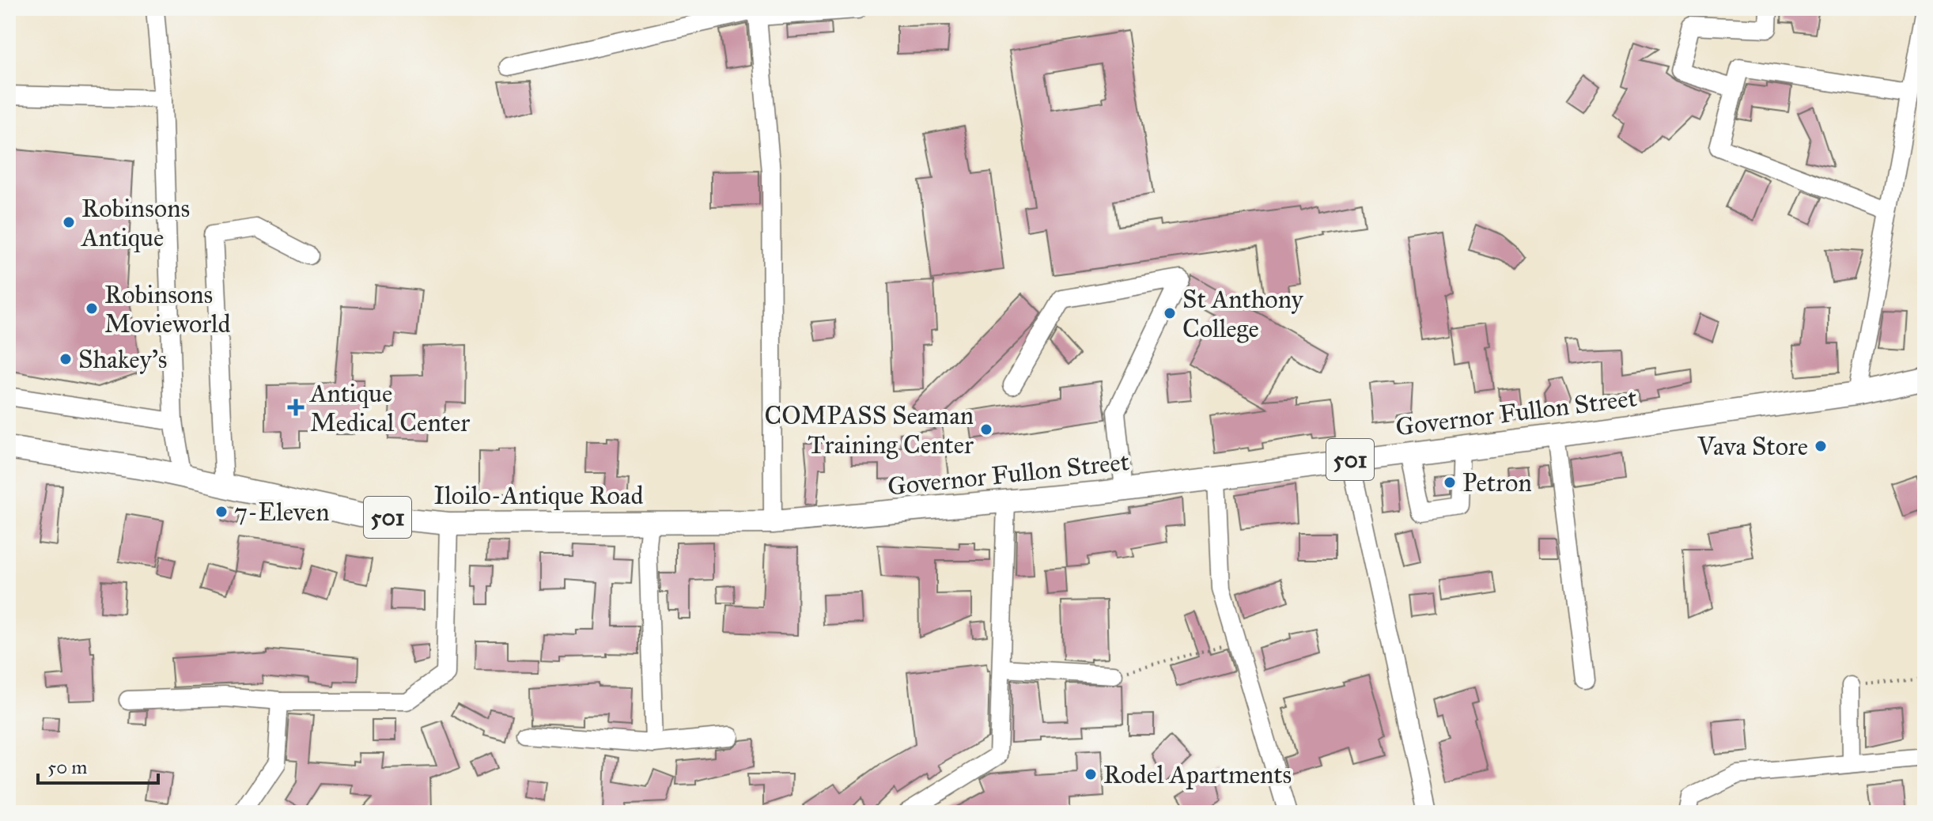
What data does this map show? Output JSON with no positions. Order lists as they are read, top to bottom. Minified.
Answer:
{"streets":{"main road":["Governor Fullon Street","501","Iloilo-Antique Road"]},"crossings":[["Governor Fullon Street","Iloilo-Antique Road"]],"places":{"other":["Robinsons Antique","Robinsons Movieworld","St Anthony College","Shakey's","COMPASS Seaman Training Center","Vava Store","Petron","7-Eleven","Rodel Apartments"],"health":["Antique Medical Center"]},"scale_bar":"50 m"}
